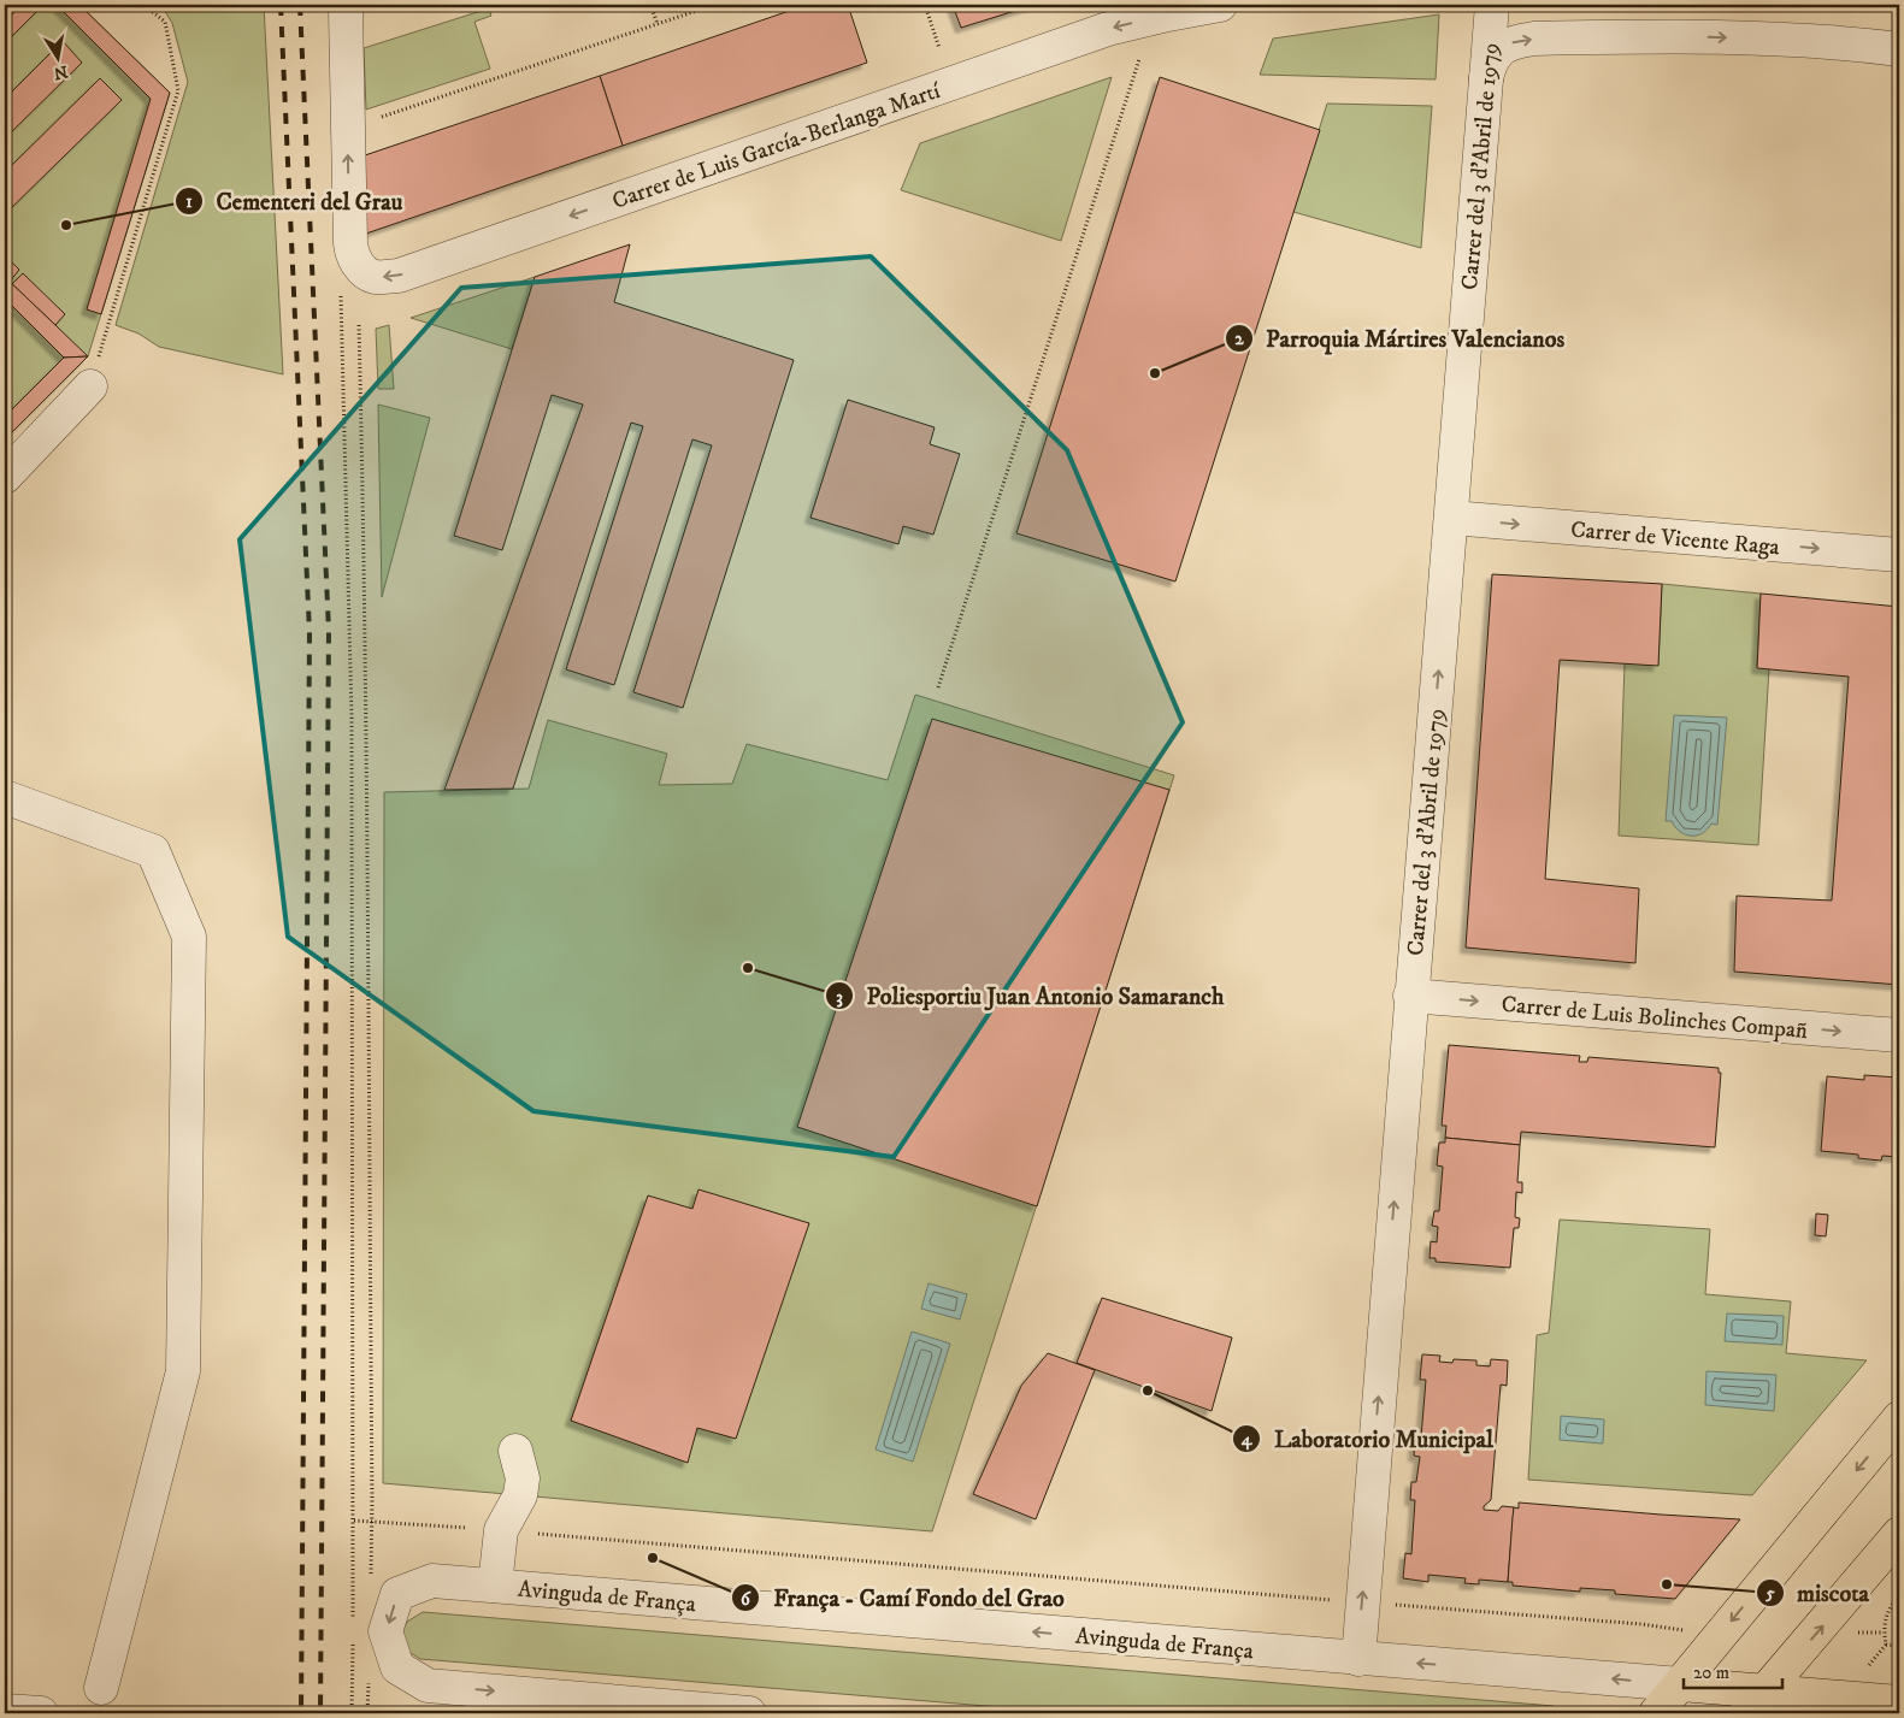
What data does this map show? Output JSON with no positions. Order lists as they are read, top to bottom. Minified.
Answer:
{"streets":{"main road":["Avinguda de França"],"street":["Carrer de Luis García-Berlanga Martí","Carrer del 3 d'Abril de 1979","Carrer de Vicente Raga","Carrer de Luis Bolinches Compañ"]},"crossings":[["Carrer del 3 d'Abril de 1979","Carrer de Vicente Raga"],["Carrer del 3 d'Abril de 1979","Carrer de Luis Bolinches Compañ"],["Carrer del 3 d'Abril de 1979","Avinguda de França"]],"one_way":["Carrer de Luis García-Berlanga Martí","Carrer del 3 d'Abril de 1979","Carrer de Vicente Raga","Carrer de Luis Bolinches Compañ"],"places":["Cementeri del Grau","Parroquia Mártires Valencianos","Poliesportiu Juan Antonio Samaranch","Laboratorio Municipal","França - Camí Fondo del Grao","miscota"],"scale_bar":"20 m","north":"bottom"}
